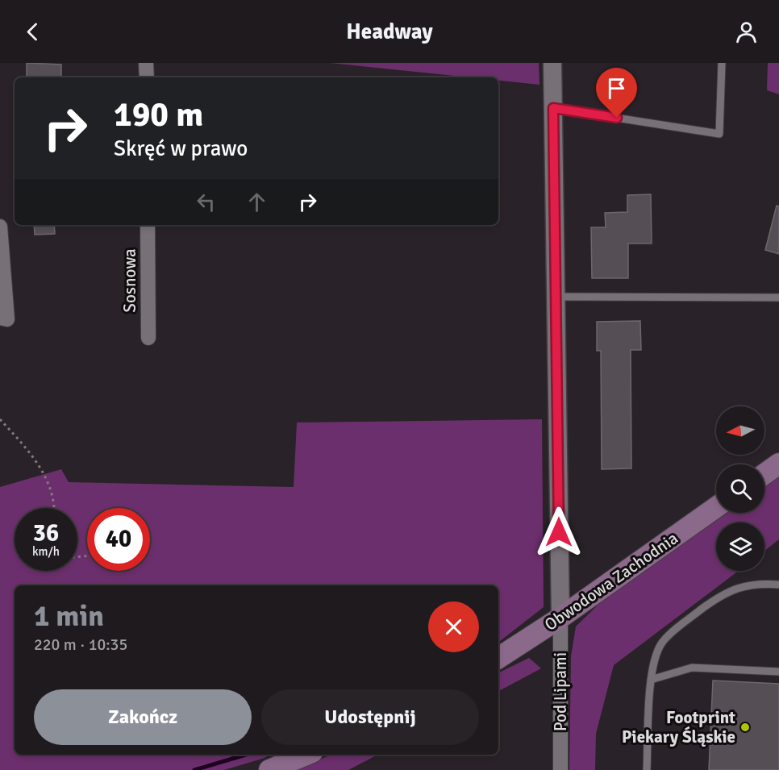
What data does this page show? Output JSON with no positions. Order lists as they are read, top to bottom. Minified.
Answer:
{"streets":{"main road":["Obwodowa Zachodnia"],"street":["Sosnowa","Pod Lipami"]},"crossings":[["Obwodowa Zachodnia","Pod Lipami"]],"places":["Footprint Piekary Śląskie"],"north":"left","page":{"header":"Headway","turn":["190 m","Skręć w prawo"],"speed":"36 km/h","limit":"40","heading":["1 min","220 m · 10:35"],"buttons":["Zakończ","Udostępnij"]}}
